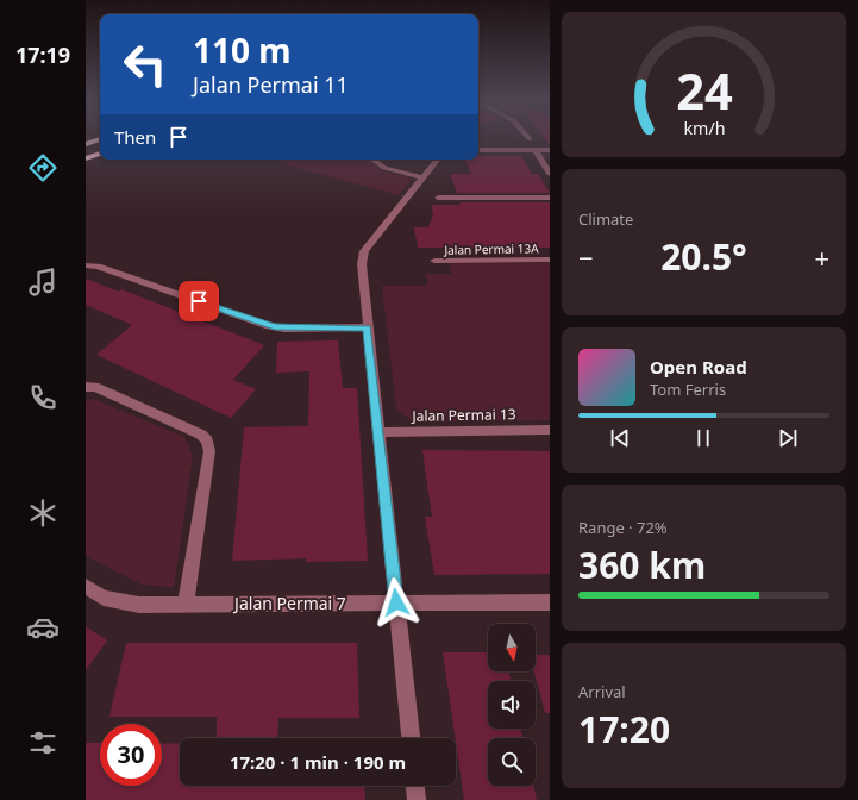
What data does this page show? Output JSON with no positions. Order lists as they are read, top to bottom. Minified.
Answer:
{"streets":{"street":["Jalan Permai 13A","Jalan Permai 13","Jalan Permai 7"]},"north":"bottom","page":{"tabs":"17:19","turn":["110 m","Jalan Permai 11"],"then":"Then","tile":["Climate",["Range · 72%","360 km"],["Arrival","17:20"]],"heat":["−","20.5°","+"],"song":["Open Road","Tom Ferris"],"limit":"30","trip":"17:20 · 1 min · 190 m","gauge":["24","km/h"]}}
